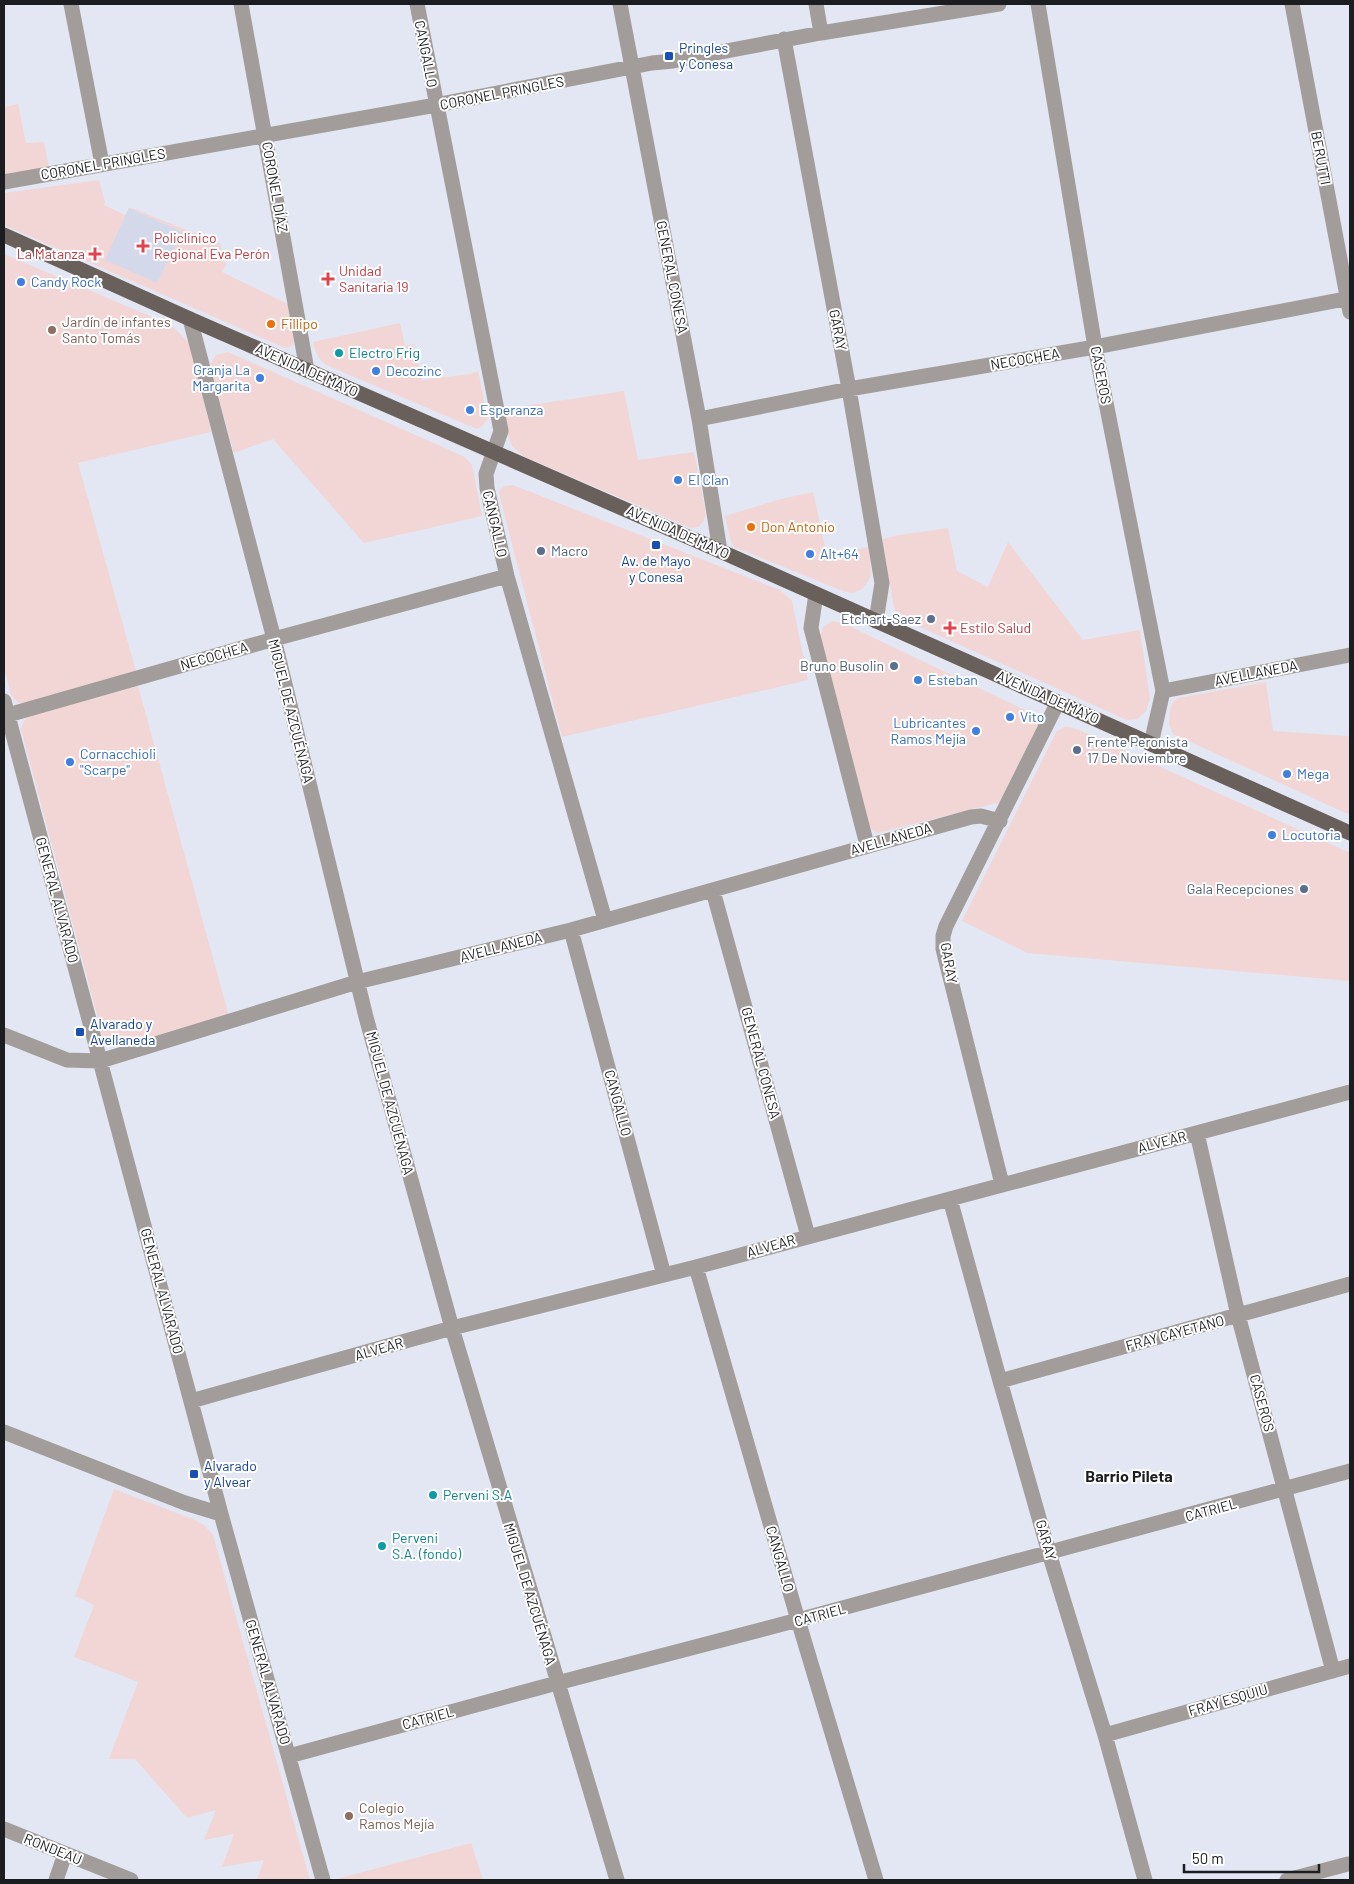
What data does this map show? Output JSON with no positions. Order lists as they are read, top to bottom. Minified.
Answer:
{"streets":{"main road":["AVENIDA DE MAYO"],"street":["CANGALLO","CORONEL PRINGLES","BERUTTI","CORONEL DÍAZ","GENERAL CONESA","GARAY","NECOCHEA","CASEROS","AVELLANEDA","MIGUEL DE AZCUÉNAGA","GENERAL ALVARADO","ALVEAR","FRAY CAYETANO","CATRIEL","FRAY ESQUIU","RONDEAU"]},"crossings":[["CANGALLO","CORONEL PRINGLES"],["CANGALLO","NECOCHEA"],["CANGALLO","AVENIDA DE MAYO"],["CANGALLO","AVELLANEDA"],["CANGALLO","ALVEAR"],["CANGALLO","CATRIEL"],["CORONEL PRINGLES","CORONEL DÍAZ"],["CORONEL PRINGLES","GENERAL CONESA"],["CORONEL PRINGLES","GARAY"],["BERUTTI","NECOCHEA"],["CORONEL DÍAZ","AVENIDA DE MAYO"],["GENERAL CONESA","NECOCHEA"],["GENERAL CONESA","AVENIDA DE MAYO"],["GENERAL CONESA","AVELLANEDA"],["GENERAL CONESA","ALVEAR"],["GARAY","NECOCHEA"],["GARAY","AVENIDA DE MAYO"],["GARAY","AVELLANEDA"],["GARAY","ALVEAR"],["GARAY","FRAY CAYETANO"],["GARAY","CATRIEL"],["GARAY","FRAY ESQUIU"],["NECOCHEA","CASEROS"],["NECOCHEA","MIGUEL DE AZCUÉNAGA"],["NECOCHEA","GENERAL ALVARADO"],["AVENIDA DE MAYO","CASEROS"],["AVENIDA DE MAYO","MIGUEL DE AZCUÉNAGA"],["CASEROS","AVELLANEDA"],["CASEROS","ALVEAR"],["CASEROS","FRAY CAYETANO"],["CASEROS","CATRIEL"],["CASEROS","FRAY ESQUIU"],["AVELLANEDA","MIGUEL DE AZCUÉNAGA"],["AVELLANEDA","GENERAL ALVARADO"],["MIGUEL DE AZCUÉNAGA","ALVEAR"],["MIGUEL DE AZCUÉNAGA","CATRIEL"],["GENERAL ALVARADO","ALVEAR"],["GENERAL ALVARADO","CATRIEL"]],"districts":["Barrio Pileta"],"places":{"transit":["Pringles y Conesa","Av. de Mayo y Conesa","Alvarado y Avellaneda","Alvarado y Alvear"],"health":["Policlinico Regional Eva Perón","La Matanza","Unidad Sanitaria 19","Estilo Salud"],"other":["Candy Rock","Fillipo","Jardín de infantes Santo Tomás","Electro Frig","Decozinc","Granja La Margarita","Esperanza","El Clan","Don Antonio","Macro","Alt+64","Etchart-Saez","Bruno Busolin","Esteban","Vito","Lubricantes Ramos Mejía","Frente Peronista 17 De Noviembre","Cornacchioli \"Scarpe\"","Mega","Locutoria","Gala Recepciones","Perveni S.A","Perveni S.A. (fondo)","Colegio Ramos Mejía"]},"scale_bar":"50 m"}
